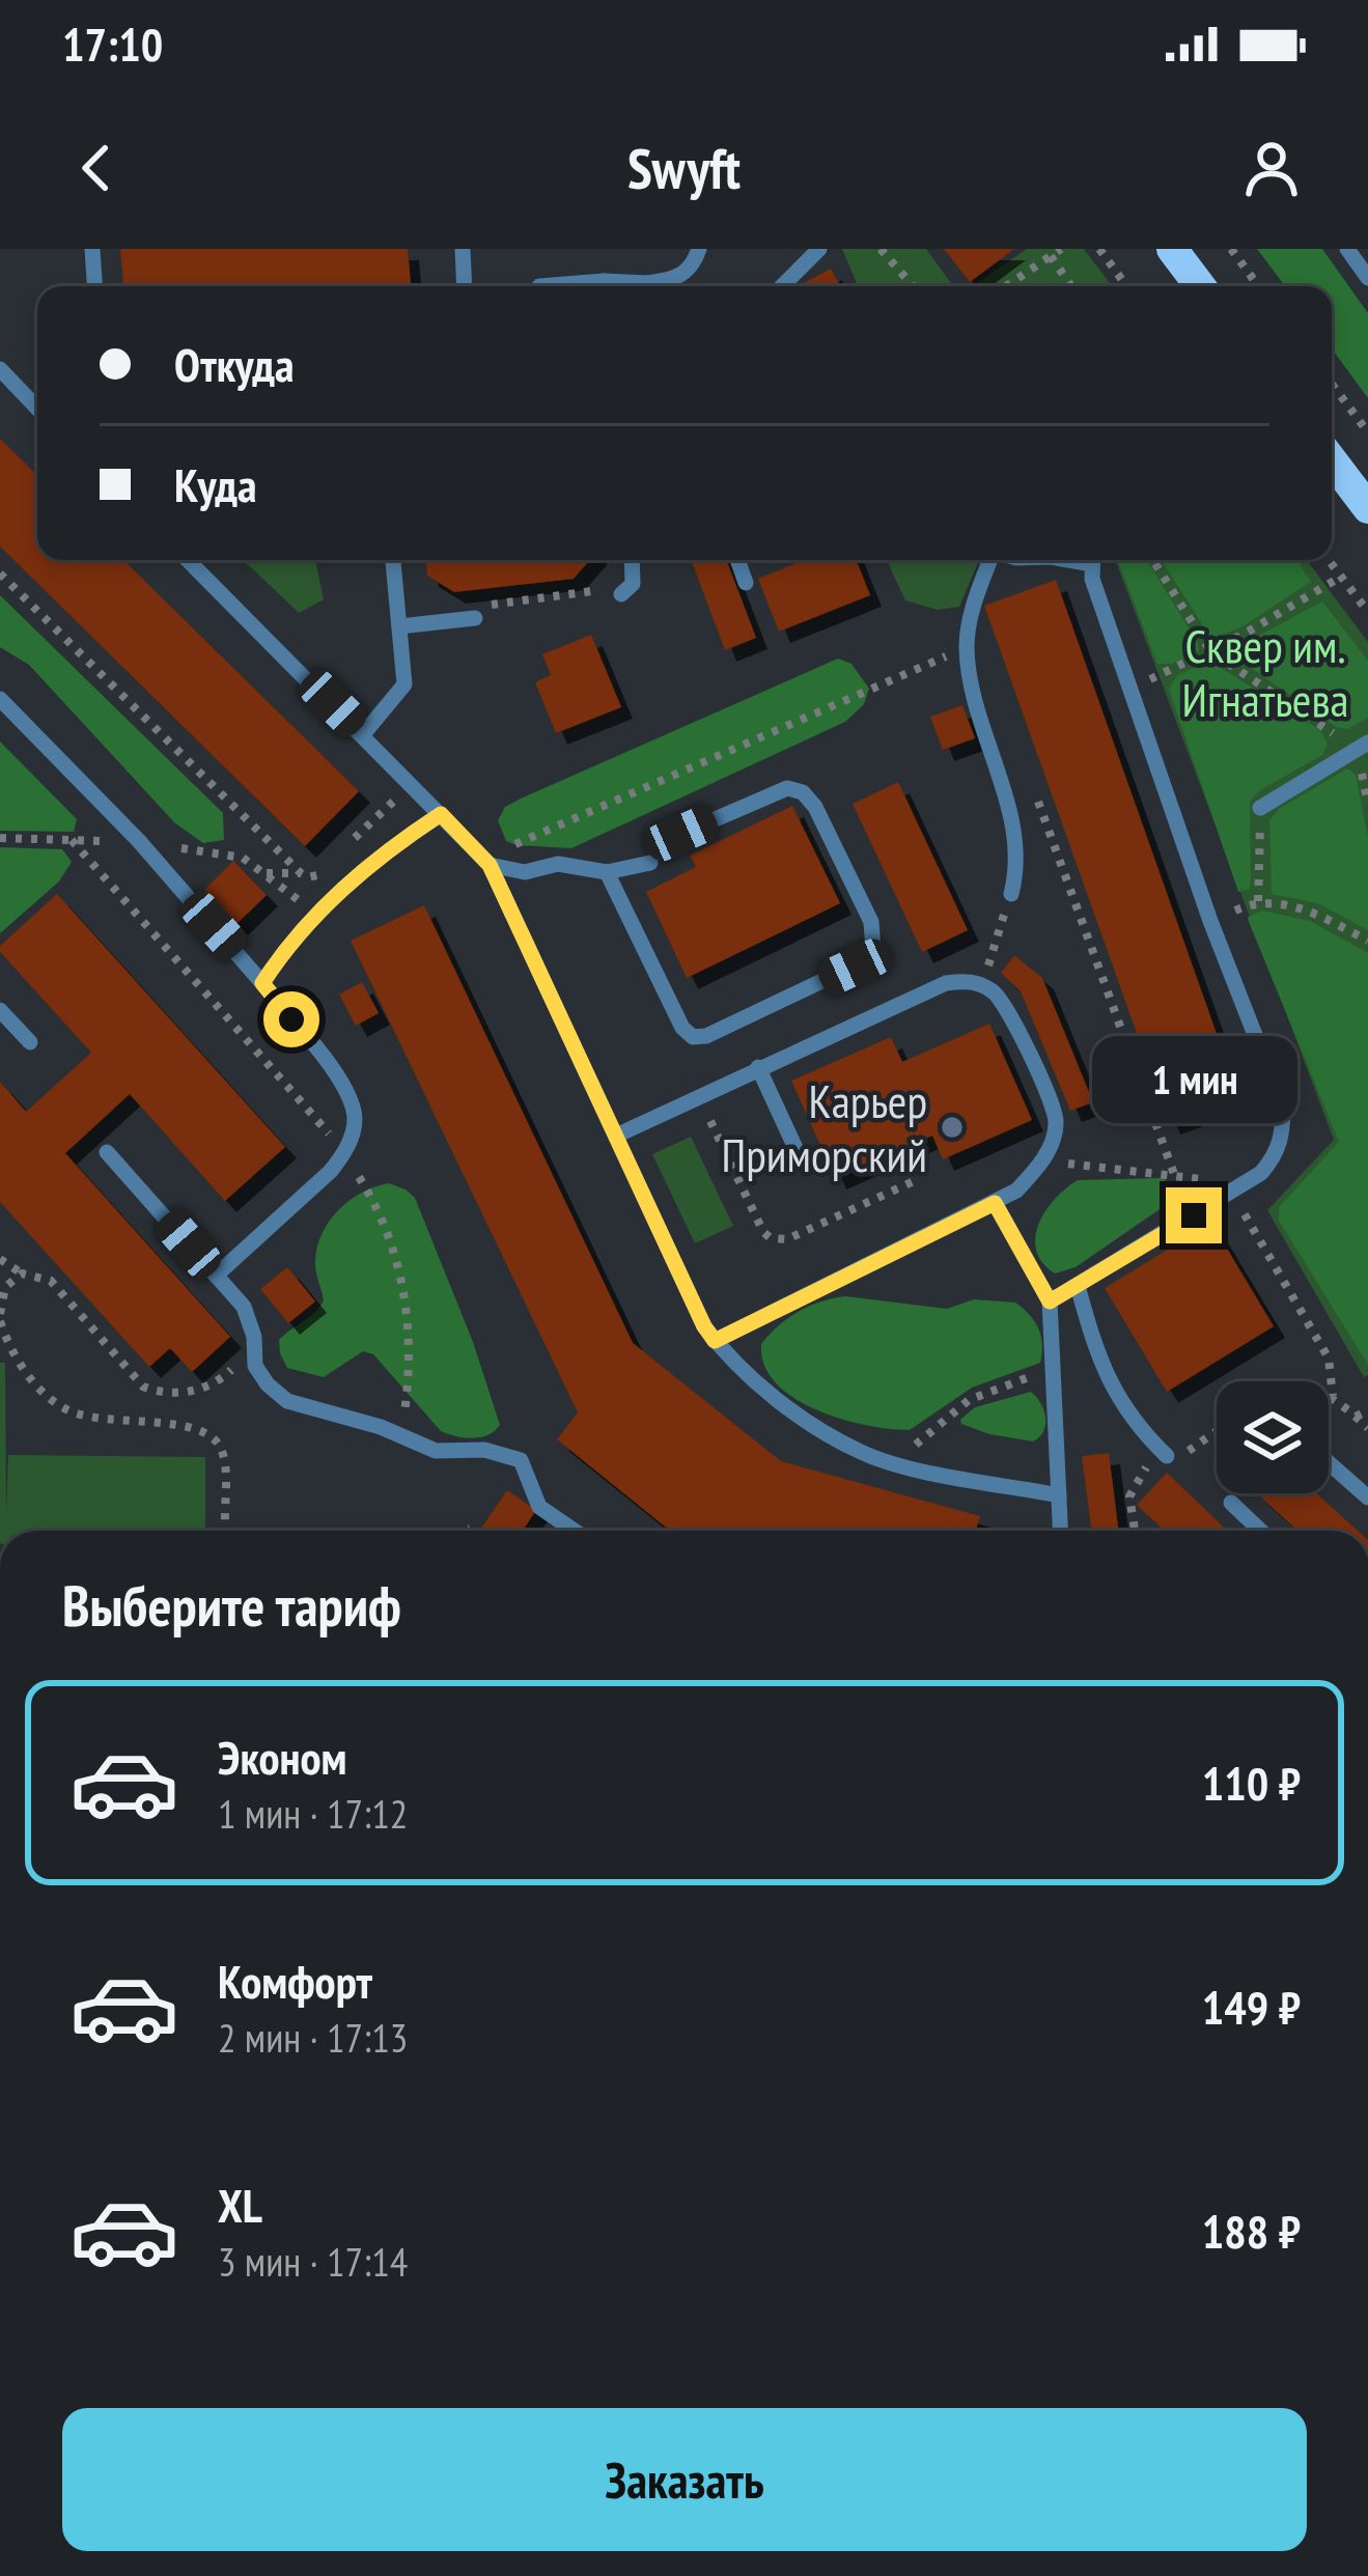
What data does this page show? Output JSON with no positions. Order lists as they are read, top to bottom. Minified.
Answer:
{"parks":["Cквер им. Игнатьева"],"places":["Карьер Приморский"],"page":{"status":"17:10","header":"Swyft","banner":["Откуда","Куда"],"bubble":"1 мин","heading":"Выберите тариф","list":[{"name":"Эконом","note":"1 мин · 17:12","value":"110 ₽"},{"name":"Комфорт","note":"2 мин · 17:13","value":"149 ₽"},{"name":"XL","note":"3 мин · 17:14","value":"188 ₽"}],"buttons":"Заказать"}}
